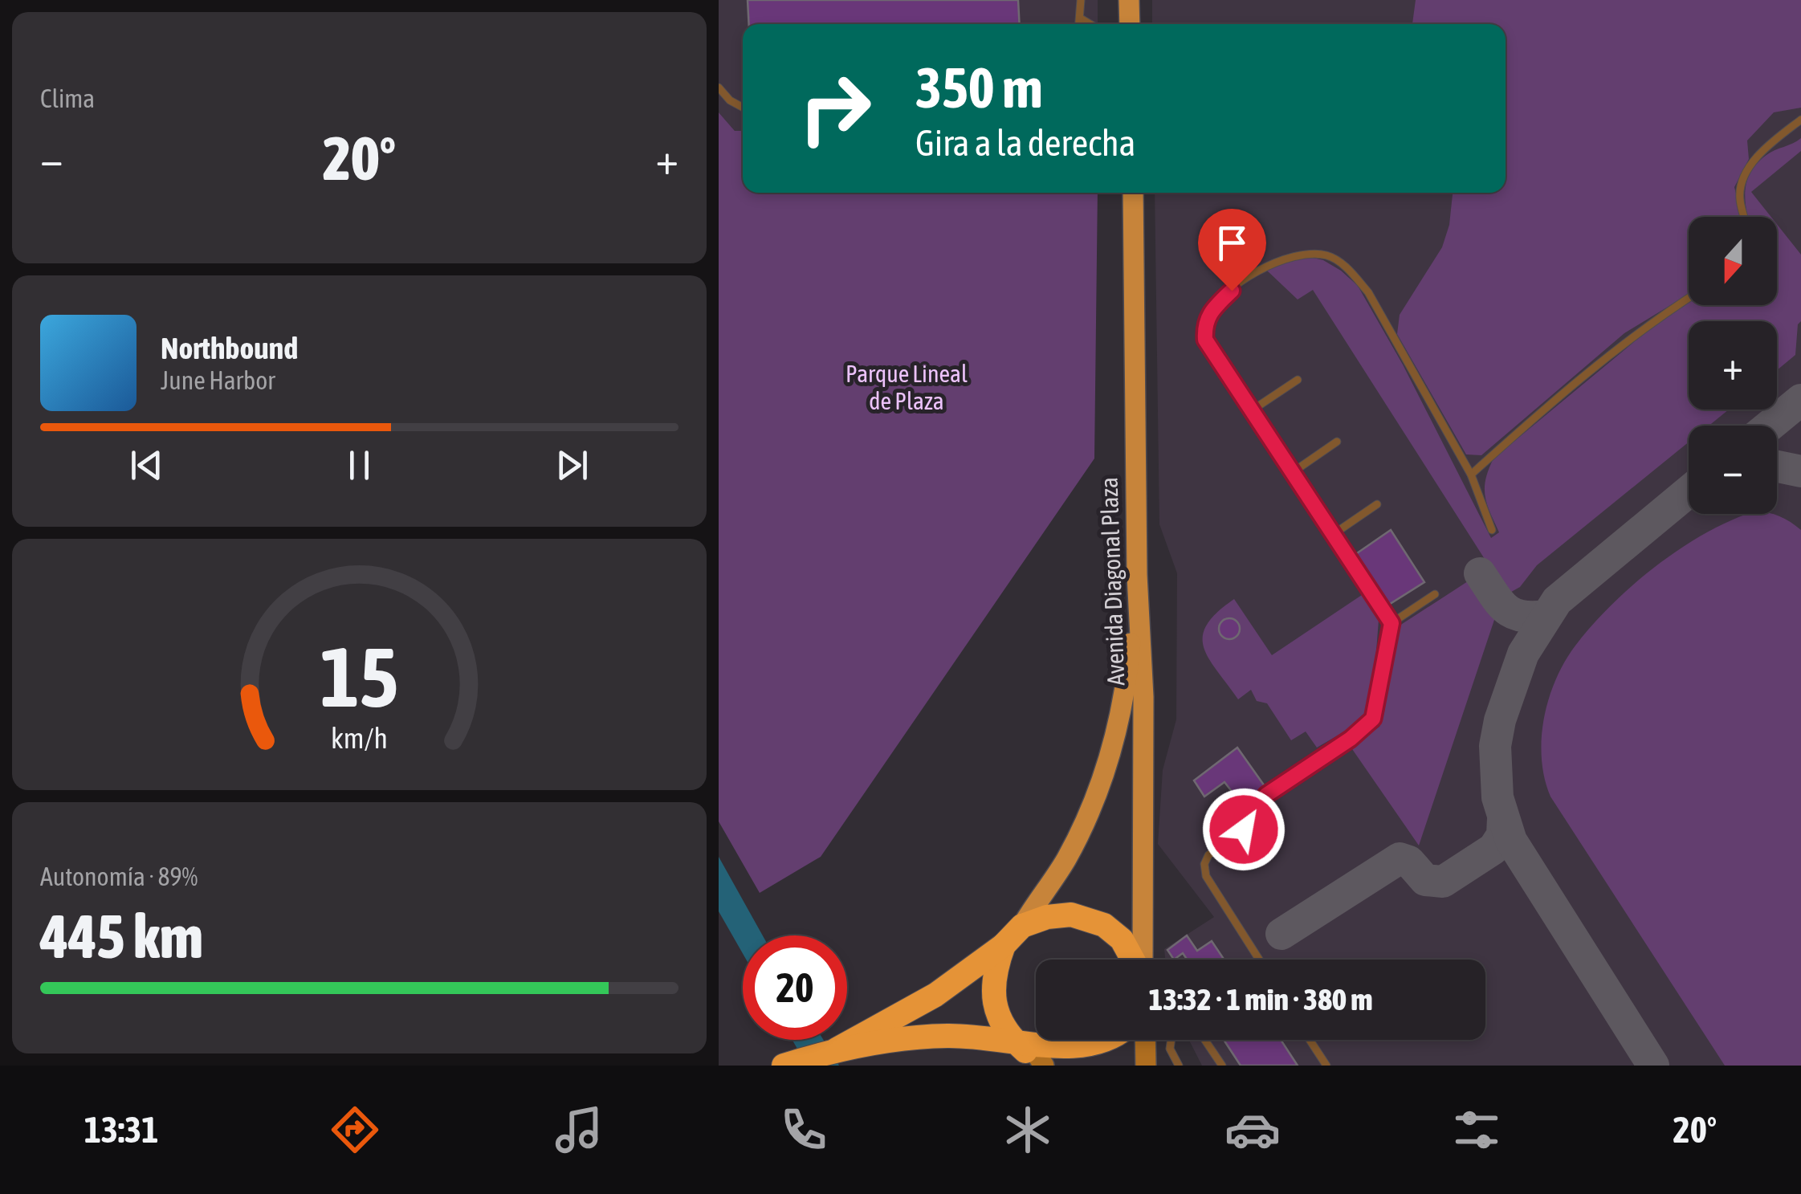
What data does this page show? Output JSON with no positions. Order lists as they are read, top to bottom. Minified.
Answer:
{"streets":{"main road":["Avenida Diagonal Plaza"]},"parks":["Parque Lineal de Plaza"],"north":"bottom","page":{"tile":["Clima",["Autonomía · 89%","445 km"]],"turn":["350 m","Gira a la derecha"],"heat":["−","20°","+"],"map_buttons":["+","−"],"song":["Northbound","June Harbor"],"limit":"20","trip":"13:32 · 1 min · 380 m","tabs":["13:31","20°"],"gauge":["15","km/h"]}}
